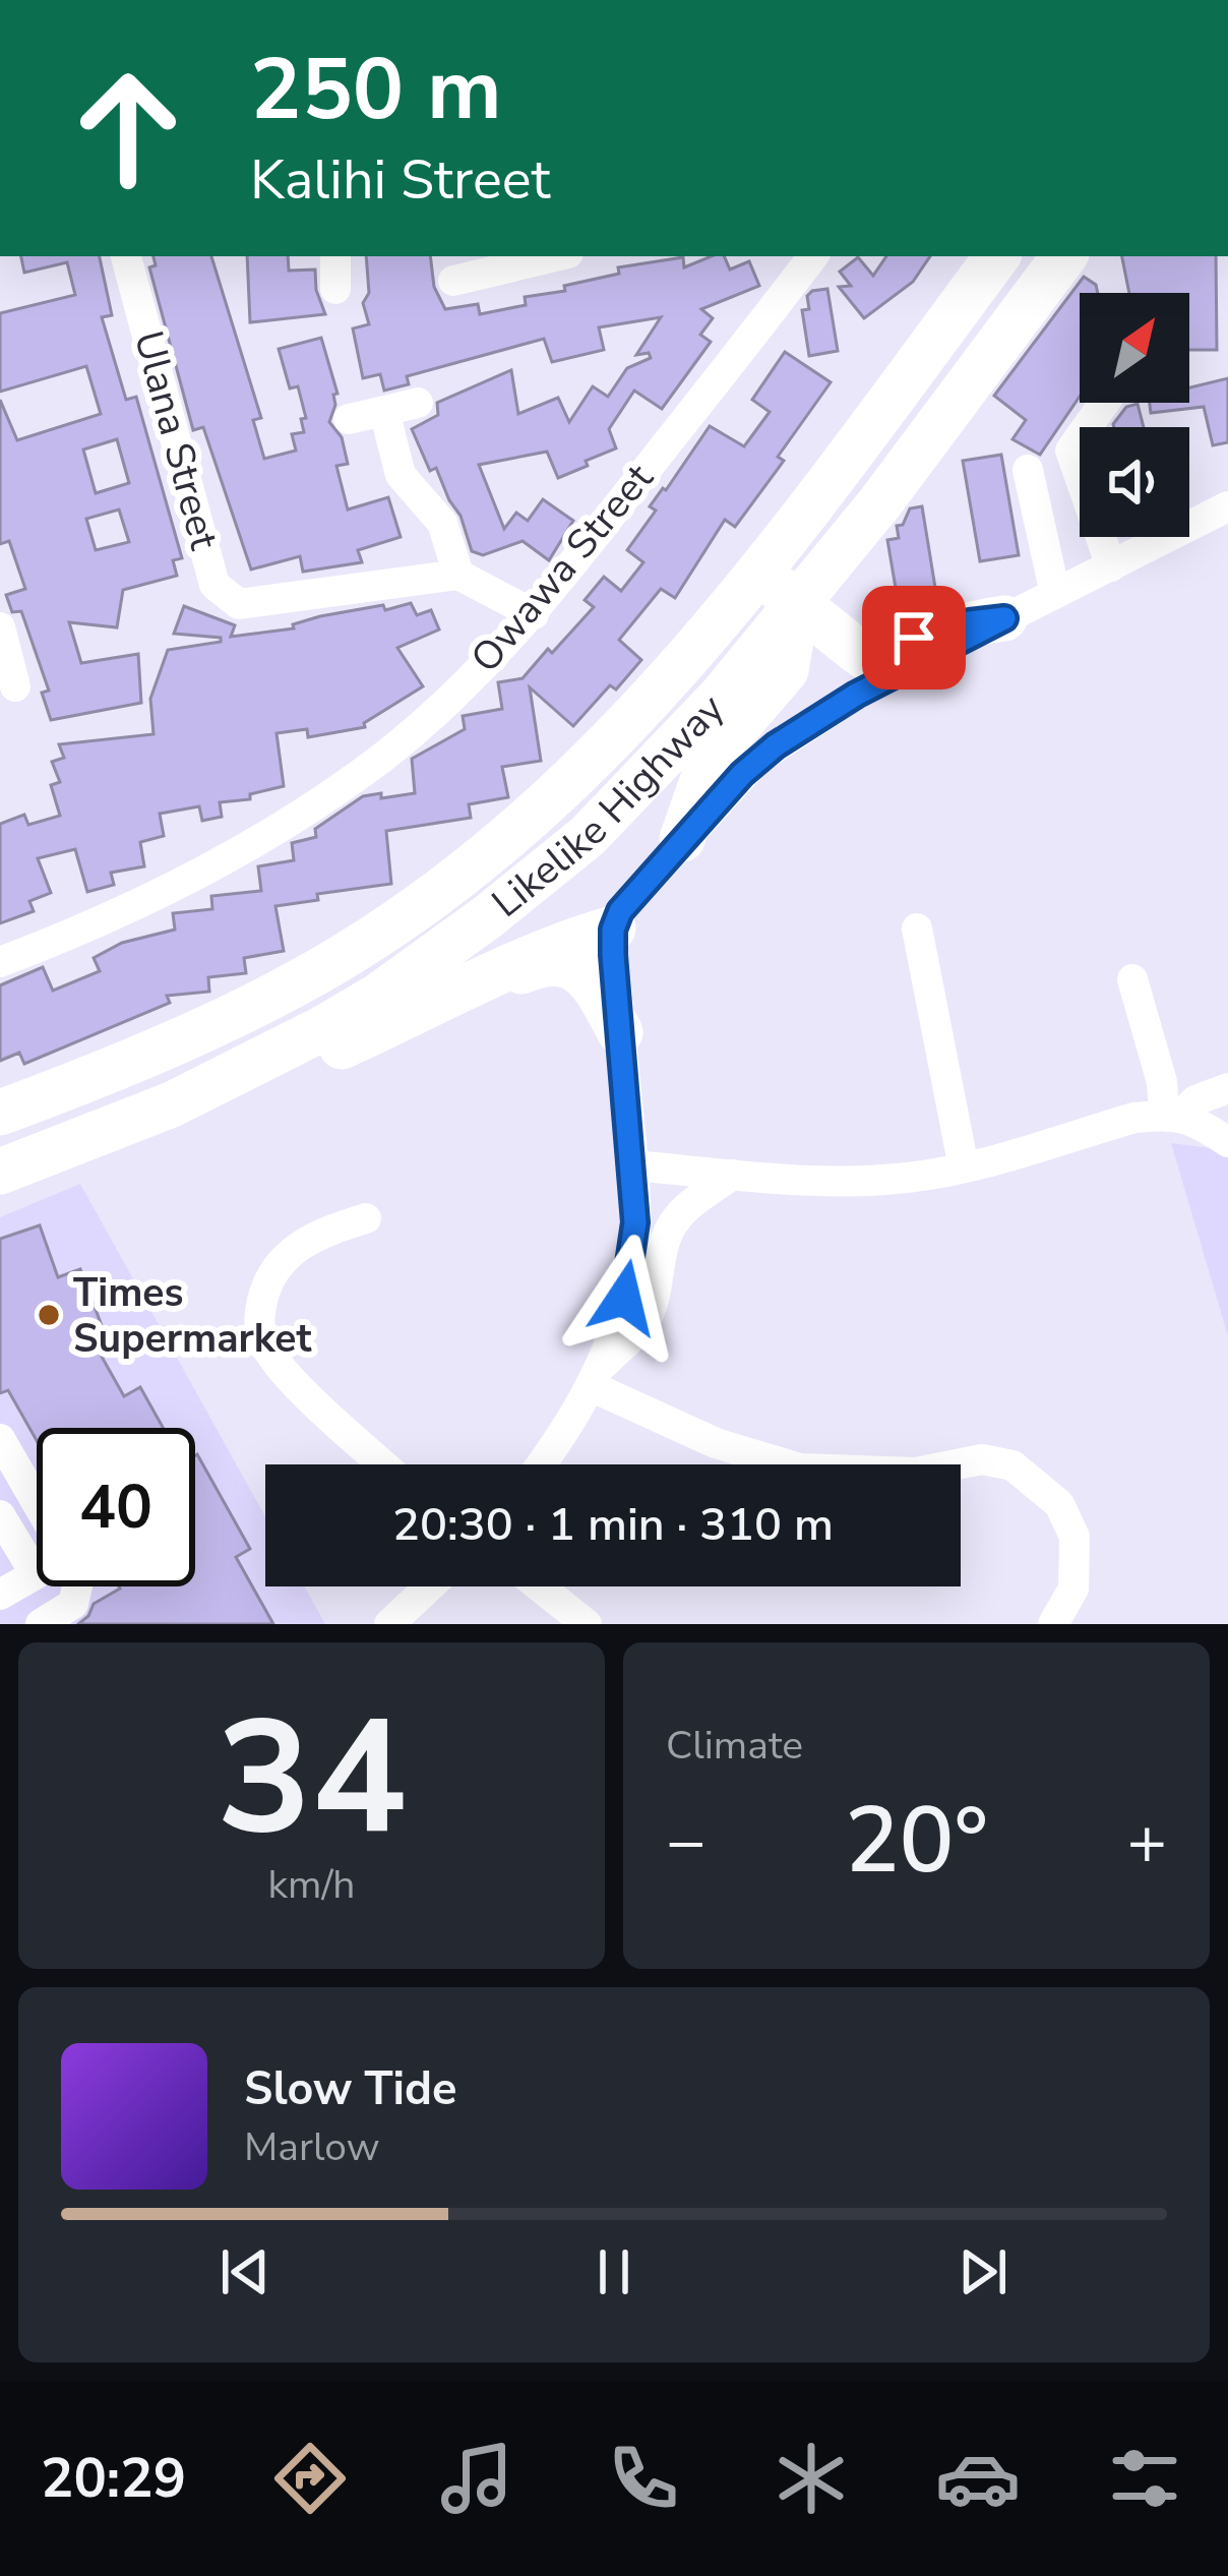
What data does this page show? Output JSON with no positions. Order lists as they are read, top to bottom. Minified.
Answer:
{"streets":{"highway":["Likelike Highway"],"street":["Ulana Street","Owawa Street"]},"places":["Times Supermarket"],"north":"top right","page":{"turn":["250 m","Kalihi Street"],"limit":"40","trip":"20:30 · 1 min · 310 m","tile":[["34","km/h"],"Climate"],"heat":["−","20°","+"],"song":["Slow Tide","Marlow"],"tabs":"20:29"}}
